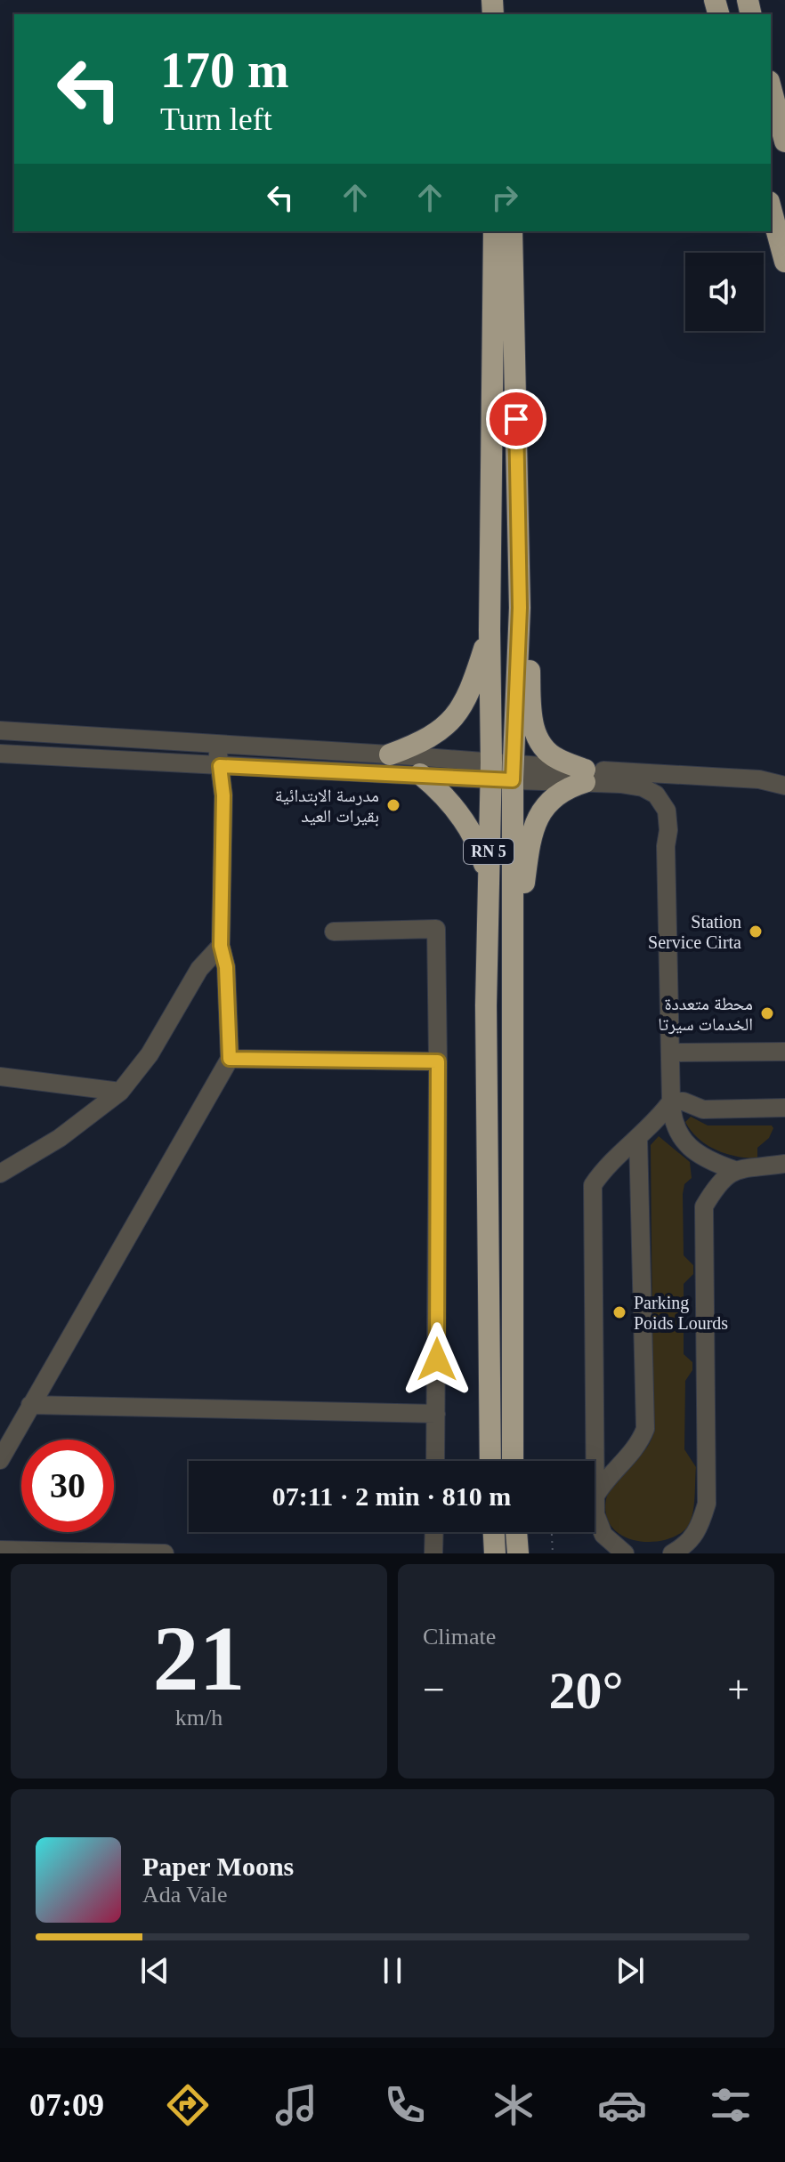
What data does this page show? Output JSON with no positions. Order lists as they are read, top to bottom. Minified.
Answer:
{"streets":{"highway":["RN 5"]},"places":["مدرسة الابتدائية بقيرات العيد","Station Service Cirta","محطة متعددة الخدمات سيرتا","Parking Poids Lourds"],"page":{"turn":["170 m","Turn left"],"limit":"30","trip":"07:11 · 2 min · 810 m","tile":[["21","km/h"],"Climate"],"heat":["−","20°","+"],"song":["Paper Moons","Ada Vale"],"tabs":"07:09"}}
